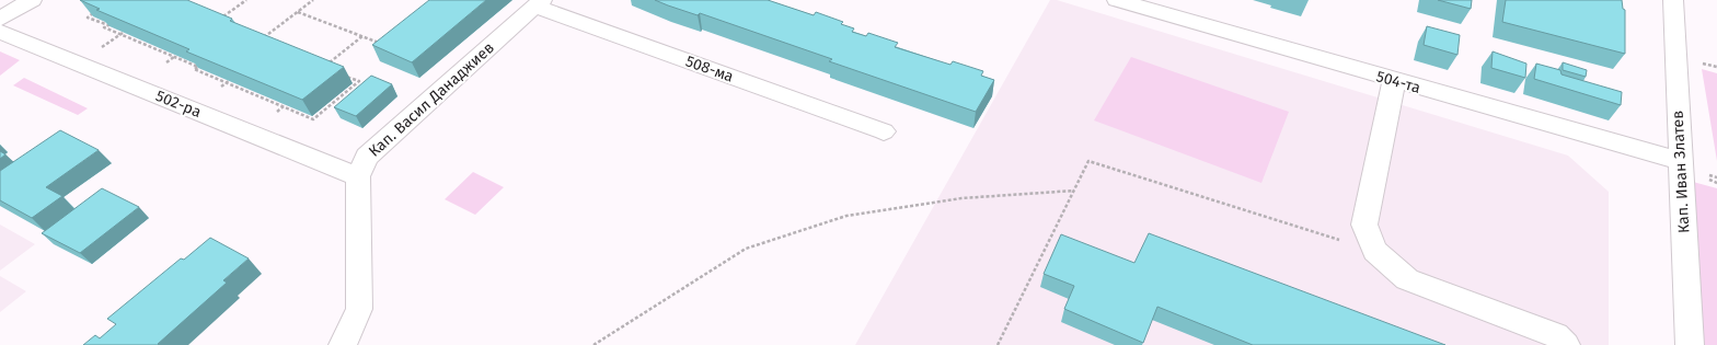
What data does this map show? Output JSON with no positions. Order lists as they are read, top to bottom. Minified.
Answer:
{"streets":{"street":["508-ма","504-та","Кап. Васил Данаджиев","502-ра","Кап. Иван Златев"]},"crossings":[["508-ма","Кап. Васил Данаджиев"],["504-та","Кап. Иван Златев"],["Кап. Васил Данаджиев","502-ра"]]}
